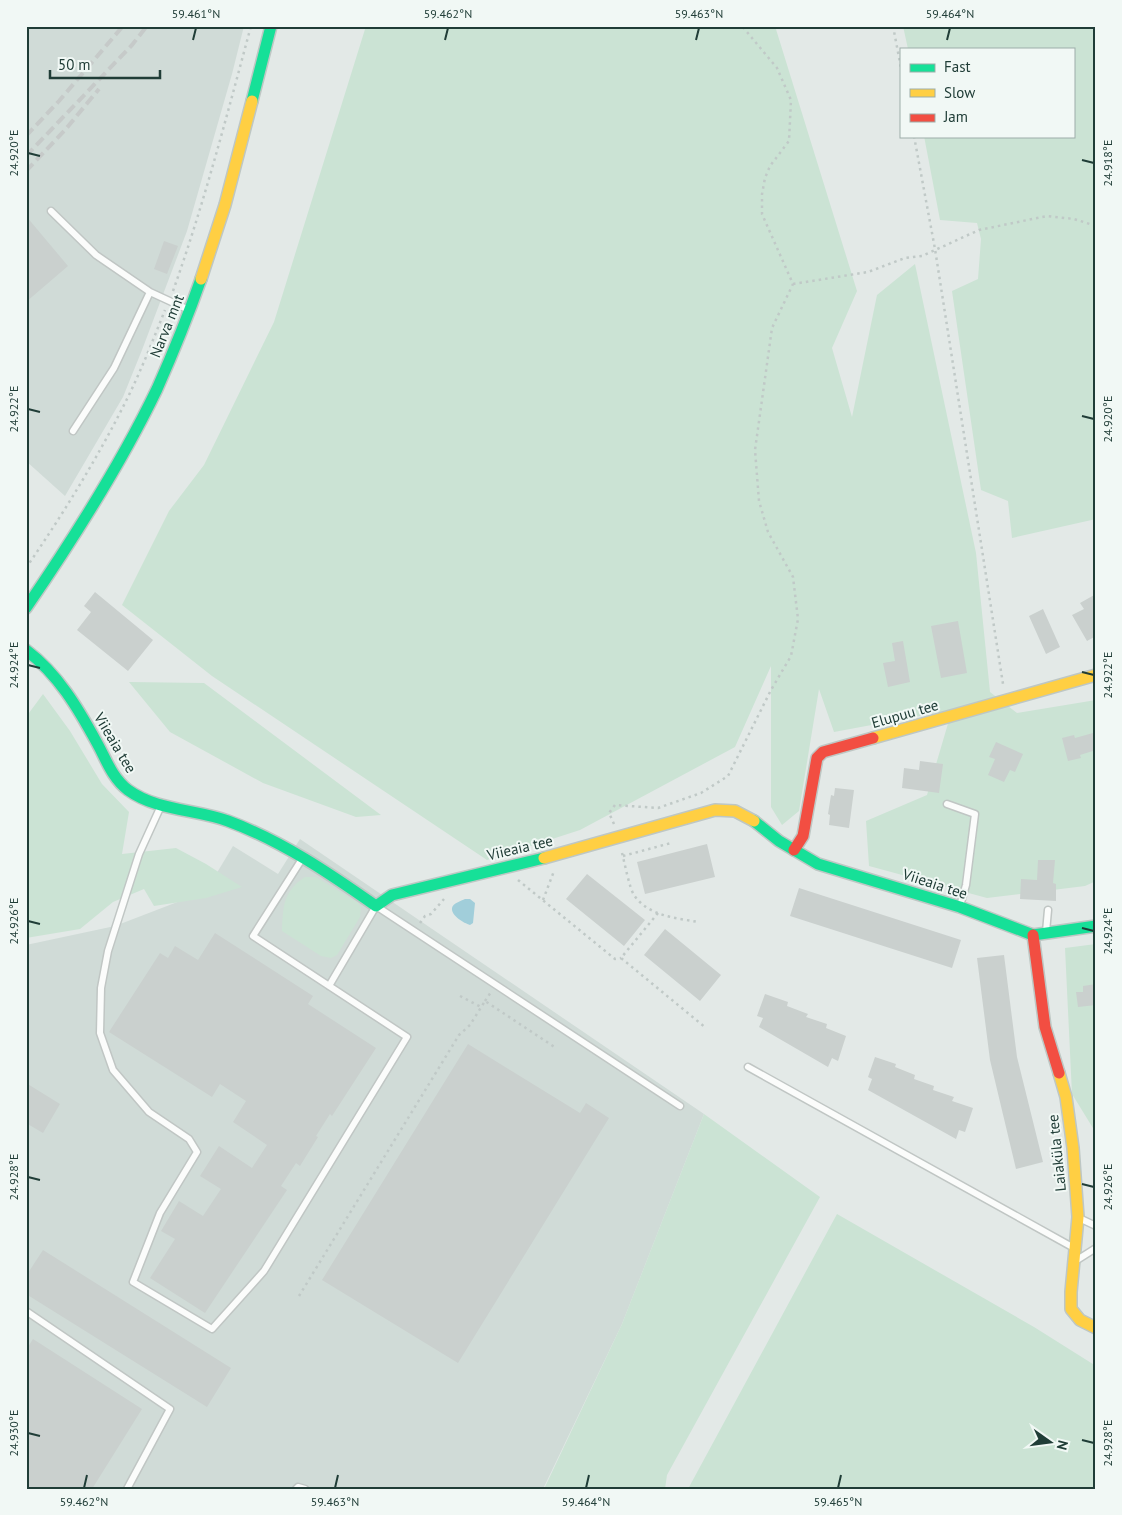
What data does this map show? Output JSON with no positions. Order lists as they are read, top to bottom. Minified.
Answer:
{"streets":{"street":["Narva mnt","Elupuu tee","Viieaia tee","Laiaküla tee"]},"crossings":[["Elupuu tee","Viieaia tee"],["Viieaia tee","Laiaküla tee"]],"legend":["Fast","Slow","Jam"],"scale_bar":"50 m","north":"right","coordinates":["59.461°N","59.462°N","59.463°N","59.464°N","24.920°E","24.918°E","24.922°E","24.924°E","24.926°E","24.928°E","24.930°E","59.465°N"]}
